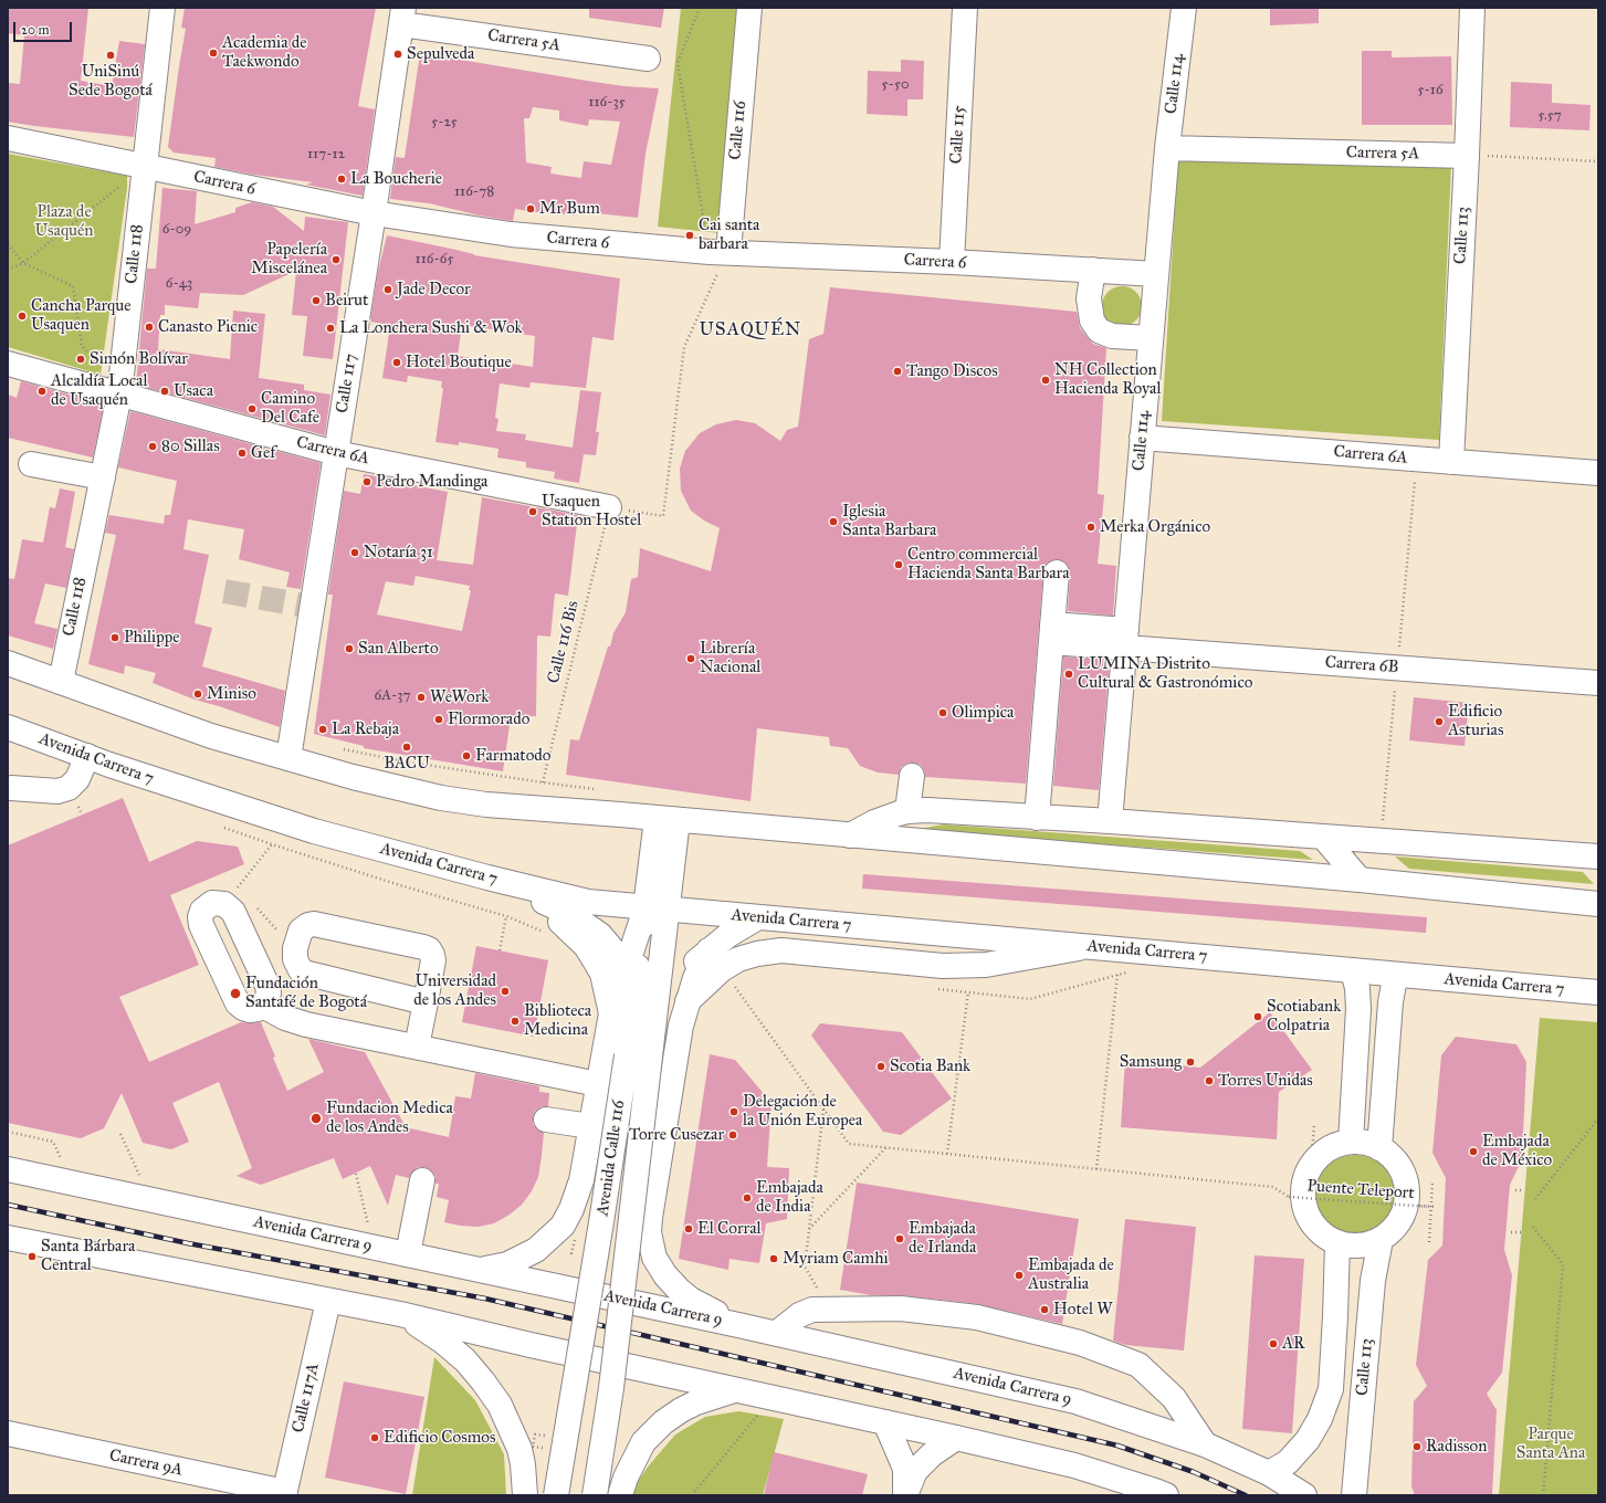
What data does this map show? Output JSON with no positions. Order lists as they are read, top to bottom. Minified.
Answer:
{"streets":{"street":["Carrera 5A","Calle 114","Calle 116","Calle 115","Carrera 6","Calle 113","Calle 118","Calle 117","Carrera 6A","Carrera 6B","Avenida Carrera 7","Avenida Calle 116","Avenida Carrera 9","Calle 117A","Carrera 9A"],"path":["Calle 116 Bis","Puente Teleport"]},"crossings":[["Carrera 5A","Calle 114"],["Carrera 5A","Calle 113"],["Carrera 5A","Calle 117"],["Calle 114","Carrera 6"],["Calle 114","Carrera 6A"],["Calle 114","Carrera 6B"],["Calle 116","Carrera 6"],["Calle 115","Carrera 6"],["Carrera 6","Calle 118"],["Carrera 6","Calle 117"],["Calle 113","Carrera 6A"],["Calle 113","Avenida Carrera 9"],["Calle 118","Carrera 6A"],["Calle 117","Carrera 6A"],["Carrera 6A","Calle 116 Bis"],["Avenida Carrera 7","Avenida Calle 116"],["Calle 117A","Carrera 9A"]],"districts":["USAQUÉN"],"parks":["Plaza de Usaquén","Parque Santa Ana"],"places":["Academia de Taekwondo","Sepulveda","UniSinú Sede Bogotá","La Boucherie","Mr Bum","Cai santa barbara","Papelería Miscelánea","Jade Decor","Beirut","Cancha Parque Usaquen","Canasto Picnic","La Lonchera Sushi & Wok","Simón Bolívar","Hotel Boutique","Tango Discos","NH Collection Hacienda Royal","Alcaldía Local de Usaquén","Usaca","Camino Del Cafe","80 Sillas","Gef","Pedro Mandinga","Usaquen Station Hostel","Iglesia Santa Barbara","Merka Orgánico","Notaría 31","Centro commercial Hacienda Santa Barbara","Philippe","San Alberto","Librería Nacional","LUMINA Distrito Cultural & Gastronómico","Miniso","WeWork","Olimpica","Flormorado","Edificio Asturias","La Rebaja","BACU","Farmatodo","Universidad de los Andes","Fundación Santafé de Bogotá","Scotiabank Colpatria","Biblioteca Medicina","Samsung","Scotia Bank","Torres Unidas","Delegación de la Unión Europea","Fundacion Medica de los Andes","Torre Cusezar","Embajada de México","Embajada de India","El Corral","Embajada de Irlanda","Santa Bárbara Central","Myriam Camhi","Embajada de Australia","Hotel W","AR","Edificio Cosmos","Radisson"],"house_numbers":["5-50","5-16","116-35","5.57","5-25","117-12","116-78","6-09","116-65","6-43","6A-37"],"scale_bar":"20 m"}
